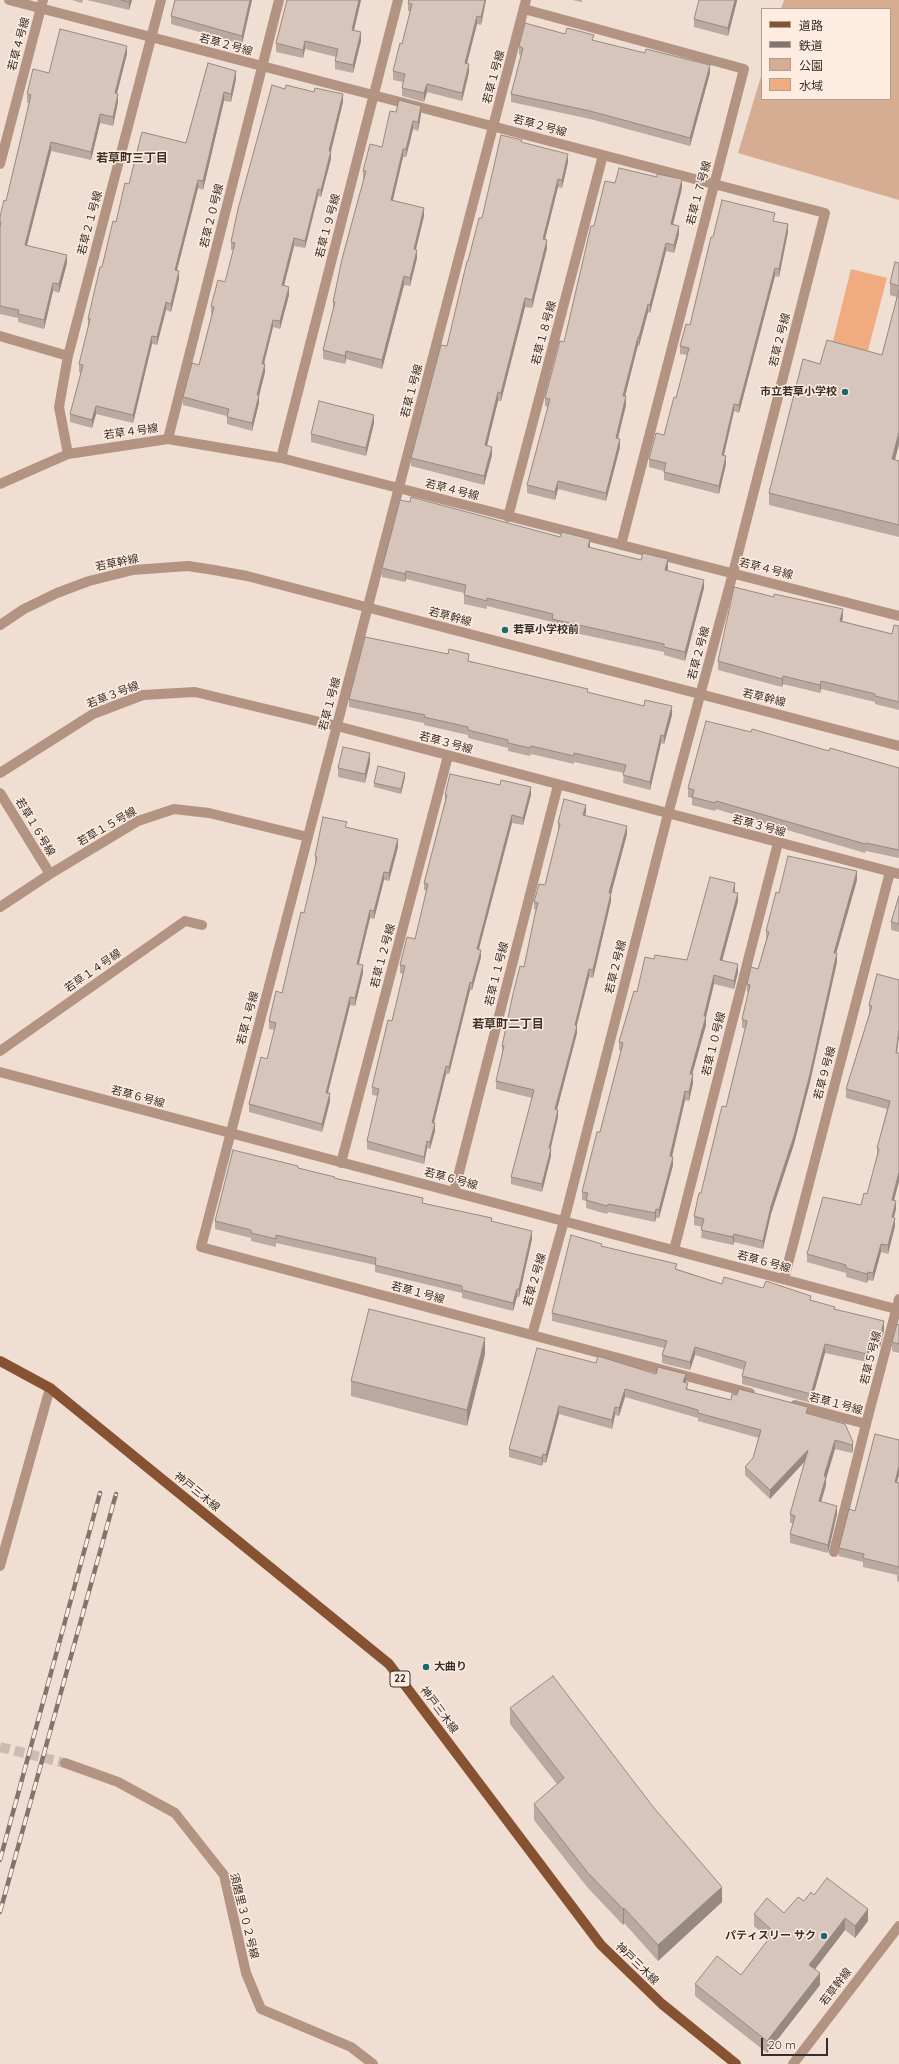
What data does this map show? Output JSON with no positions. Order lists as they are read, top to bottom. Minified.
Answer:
{"streets":{"main road":["神戸三木線","22"],"street":["若草４号線","若草２号線","若草１号線","若草１７号線","若草２０号線","若草２１号線","若草１９号線","若草１８号線","若草幹線","若草３号線","若草１６号線","若草１５号線","若草１２号線","若草１４号線","若草１１号線","若草１０号線","若草９号線","若草６号線","若草５号線","須磨里３０２号線"]},"crossings":[["若草４号線","若草２号線"],["若草４号線","若草１号線"],["若草４号線","若草１７号線"],["若草４号線","若草２０号線"],["若草４号線","若草２１号線"],["若草４号線","若草１９号線"],["若草４号線","若草１８号線"],["若草２号線","若草１号線"],["若草２号線","若草１７号線"],["若草２号線","若草２０号線"],["若草２号線","若草２１号線"],["若草２号線","若草１９号線"],["若草２号線","若草１８号線"],["若草２号線","若草幹線"],["若草２号線","若草３号線"],["若草２号線","若草６号線"],["若草１号線","若草１７号線"],["若草１号線","若草幹線"],["若草１号線","若草３号線"],["若草１号線","若草１５号線"],["若草１号線","若草６号線"],["若草１号線","若草５号線"],["若草３号線","若草１２号線"],["若草３号線","若草１１号線"],["若草３号線","若草１０号線"],["若草３号線","若草９号線"],["若草１６号線","若草１５号線"],["若草１２号線","若草６号線"],["若草１１号線","若草６号線"],["若草１０号線","若草６号線"],["若草９号線","若草６号線"],["若草６号線","若草５号線"]],"districts":["若草町三丁目","若草町二丁目"],"places":["市立若草小学校","若草小学校前","大曲り","パティスリー サク"],"legend":["道路","鉄道","公園","水域"],"scale_bar":"20 m"}
